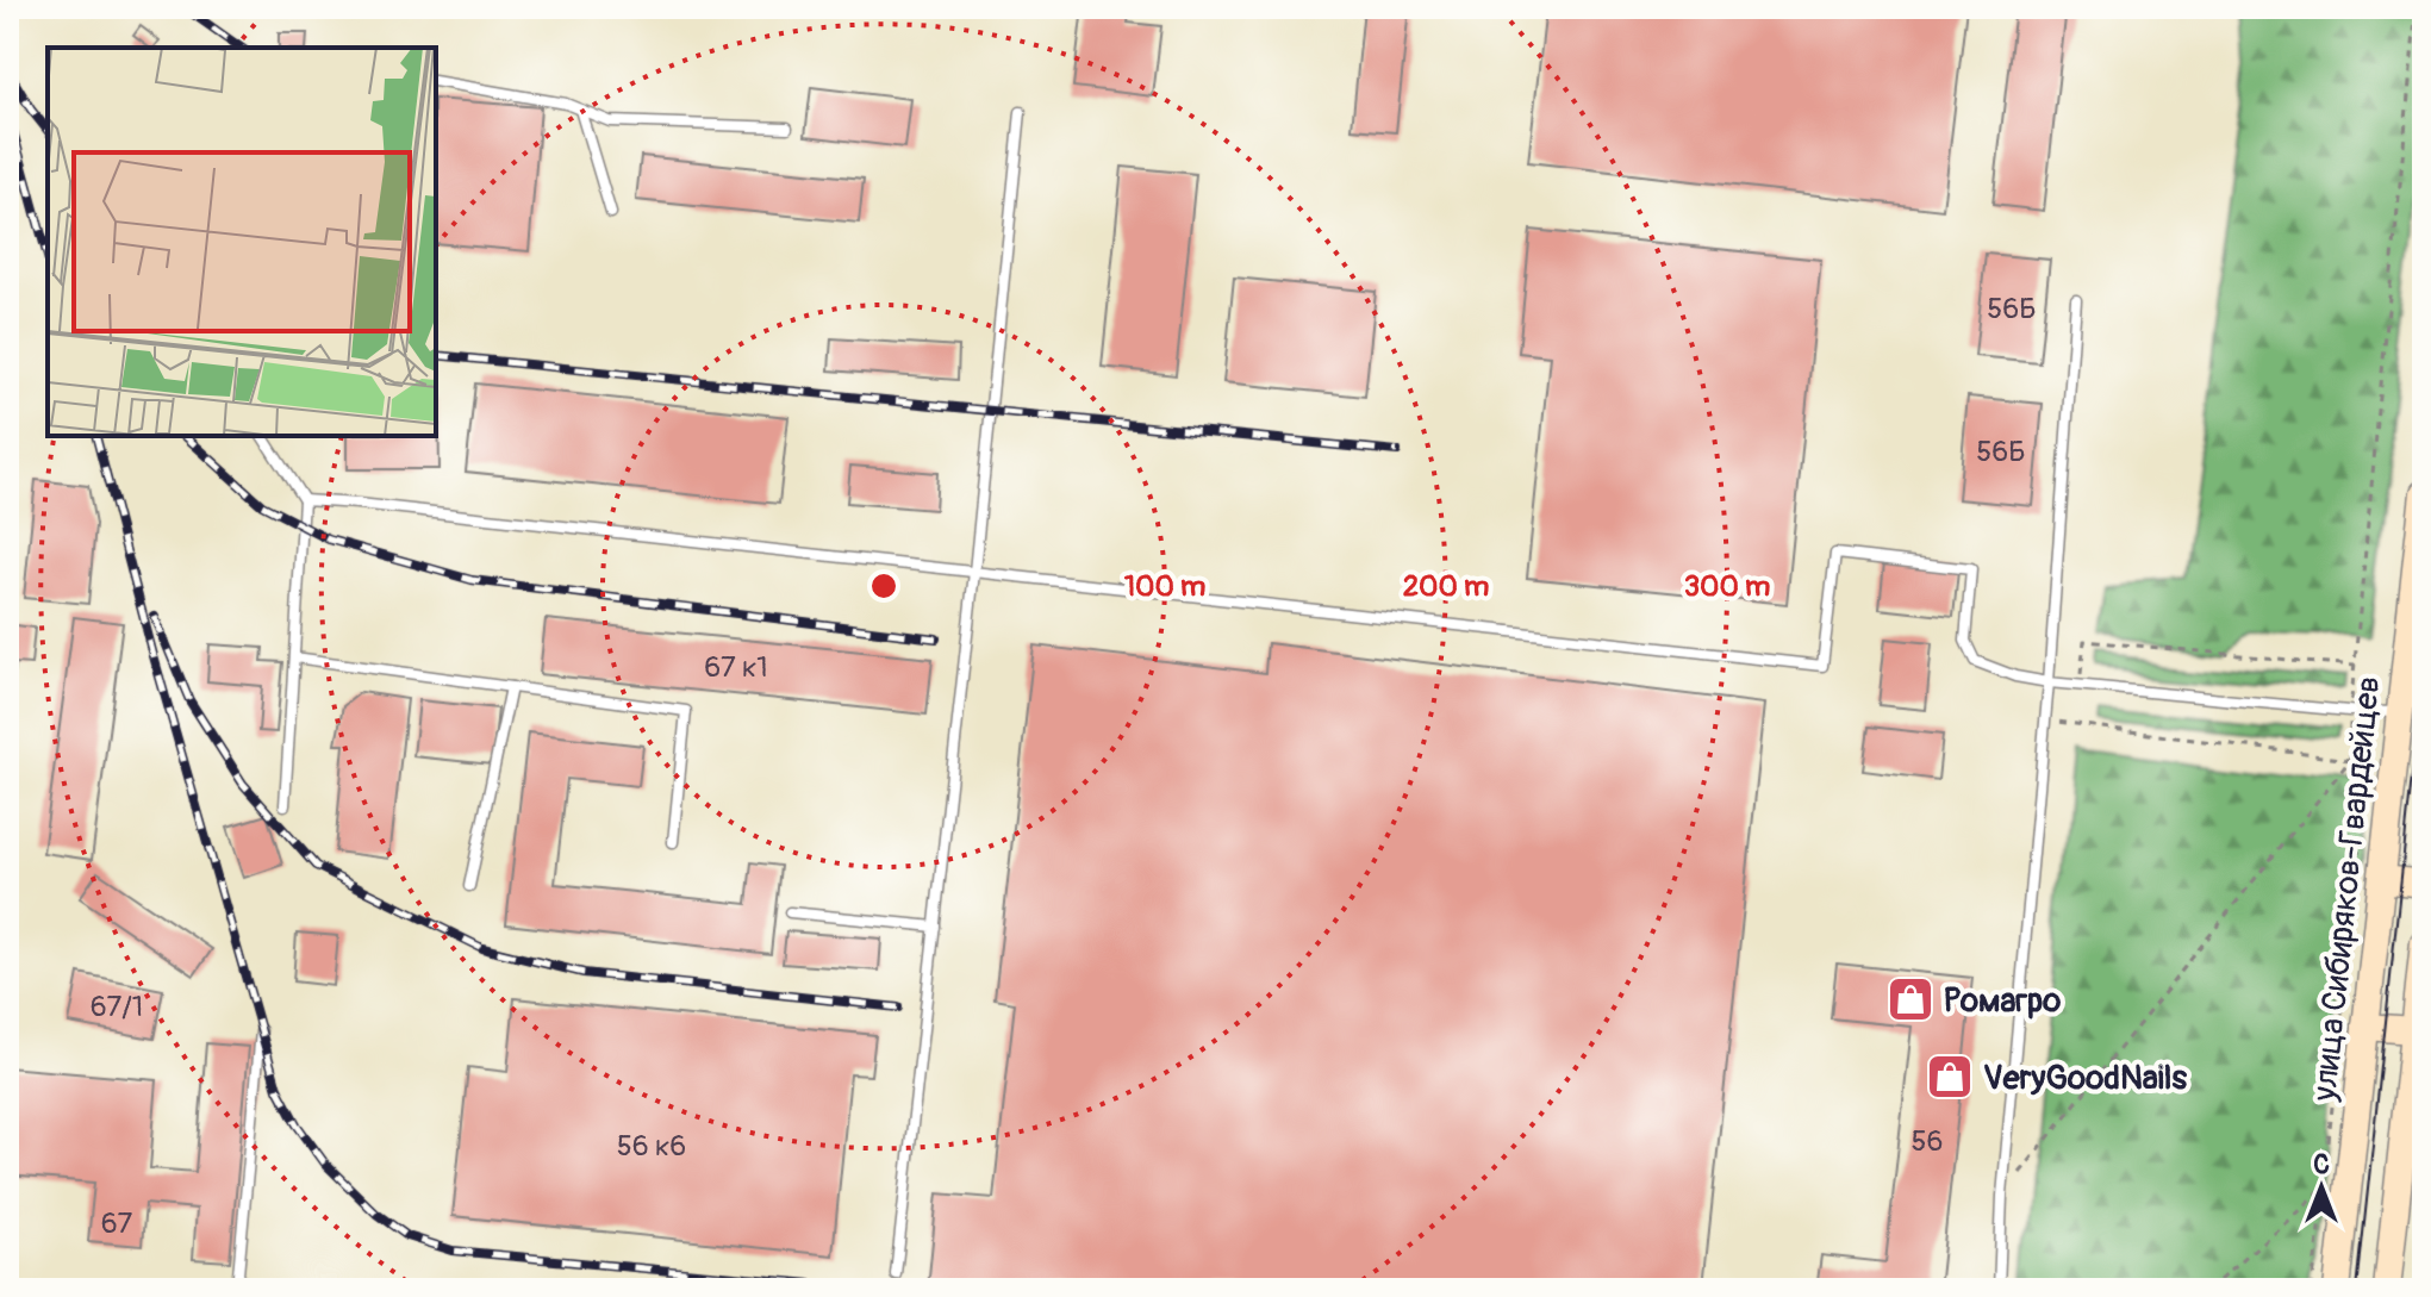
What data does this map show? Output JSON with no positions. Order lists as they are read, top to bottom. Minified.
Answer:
{"streets":{"main road":["улица Сибиряков-Гвардейцев"]},"places":{"shop":["Ромагро","VeryGoodNails"]},"house_numbers":["56Б","56Б","67 к1","67/1","56","56 к6","67"],"north":"top","rings":["100 m","200 m","300 m"]}
